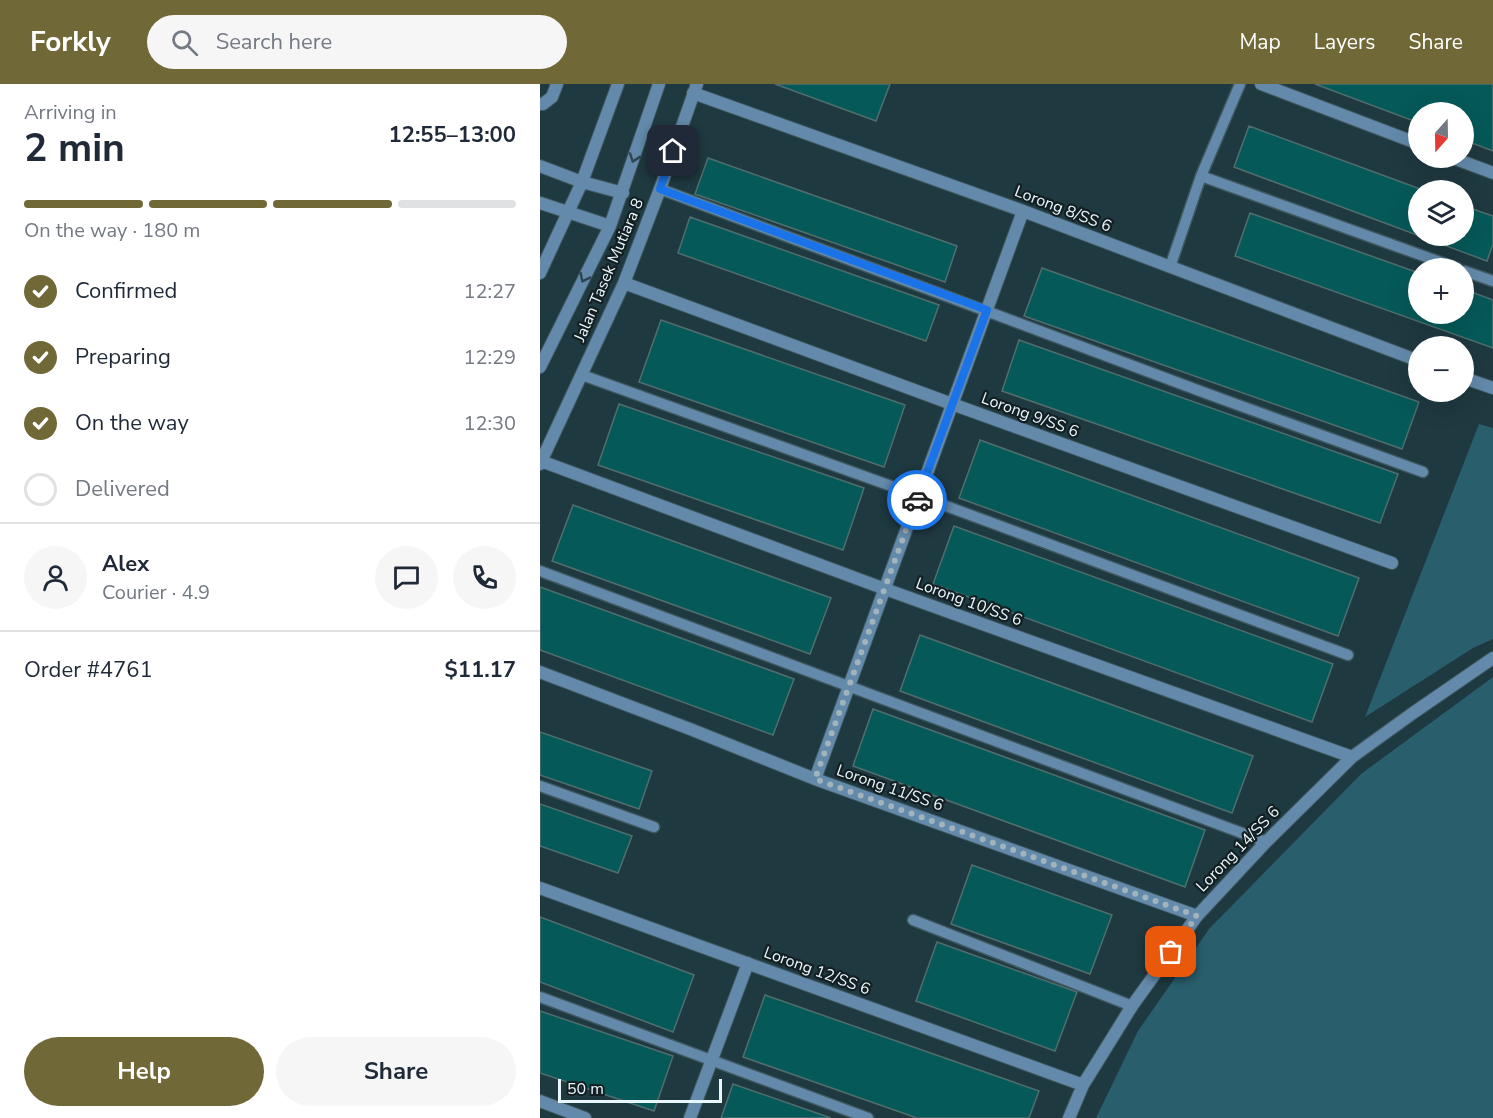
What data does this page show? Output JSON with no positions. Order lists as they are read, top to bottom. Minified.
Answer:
{"streets":{"street":["Lorong 8/SS 6","Jalan Tasek Mutiara 8","Lorong 9/SS 6","Lorong 10/SS 6","Lorong 11/SS 6","Lorong 14/SS 6","Lorong 12/SS 6"]},"crossings":[["Lorong 8/SS 6","Jalan Tasek Mutiara 8"],["Jalan Tasek Mutiara 8","Lorong 9/SS 6"],["Jalan Tasek Mutiara 8","Lorong 10/SS 6"],["Lorong 10/SS 6","Lorong 14/SS 6"],["Lorong 11/SS 6","Lorong 14/SS 6"],["Lorong 14/SS 6","Lorong 12/SS 6"]],"scale_bar":"50 m","north":"bottom","page":{"header":"Forkly","search":"Search here","nav":["Map","Layers","Share"],"heading":["2 min","Arriving in","12:55–13:00"],"panel":["Alex","Courier · 4.9","Order #4761","$11.17"],"map_buttons":["+","−"],"bar":"On the way · 180 m","list":[["Confirmed","12:27"],["Preparing","12:29"],["On the way","12:30"],"Delivered"],"buttons":["Help","Share"],"scale":"50 m"}}
